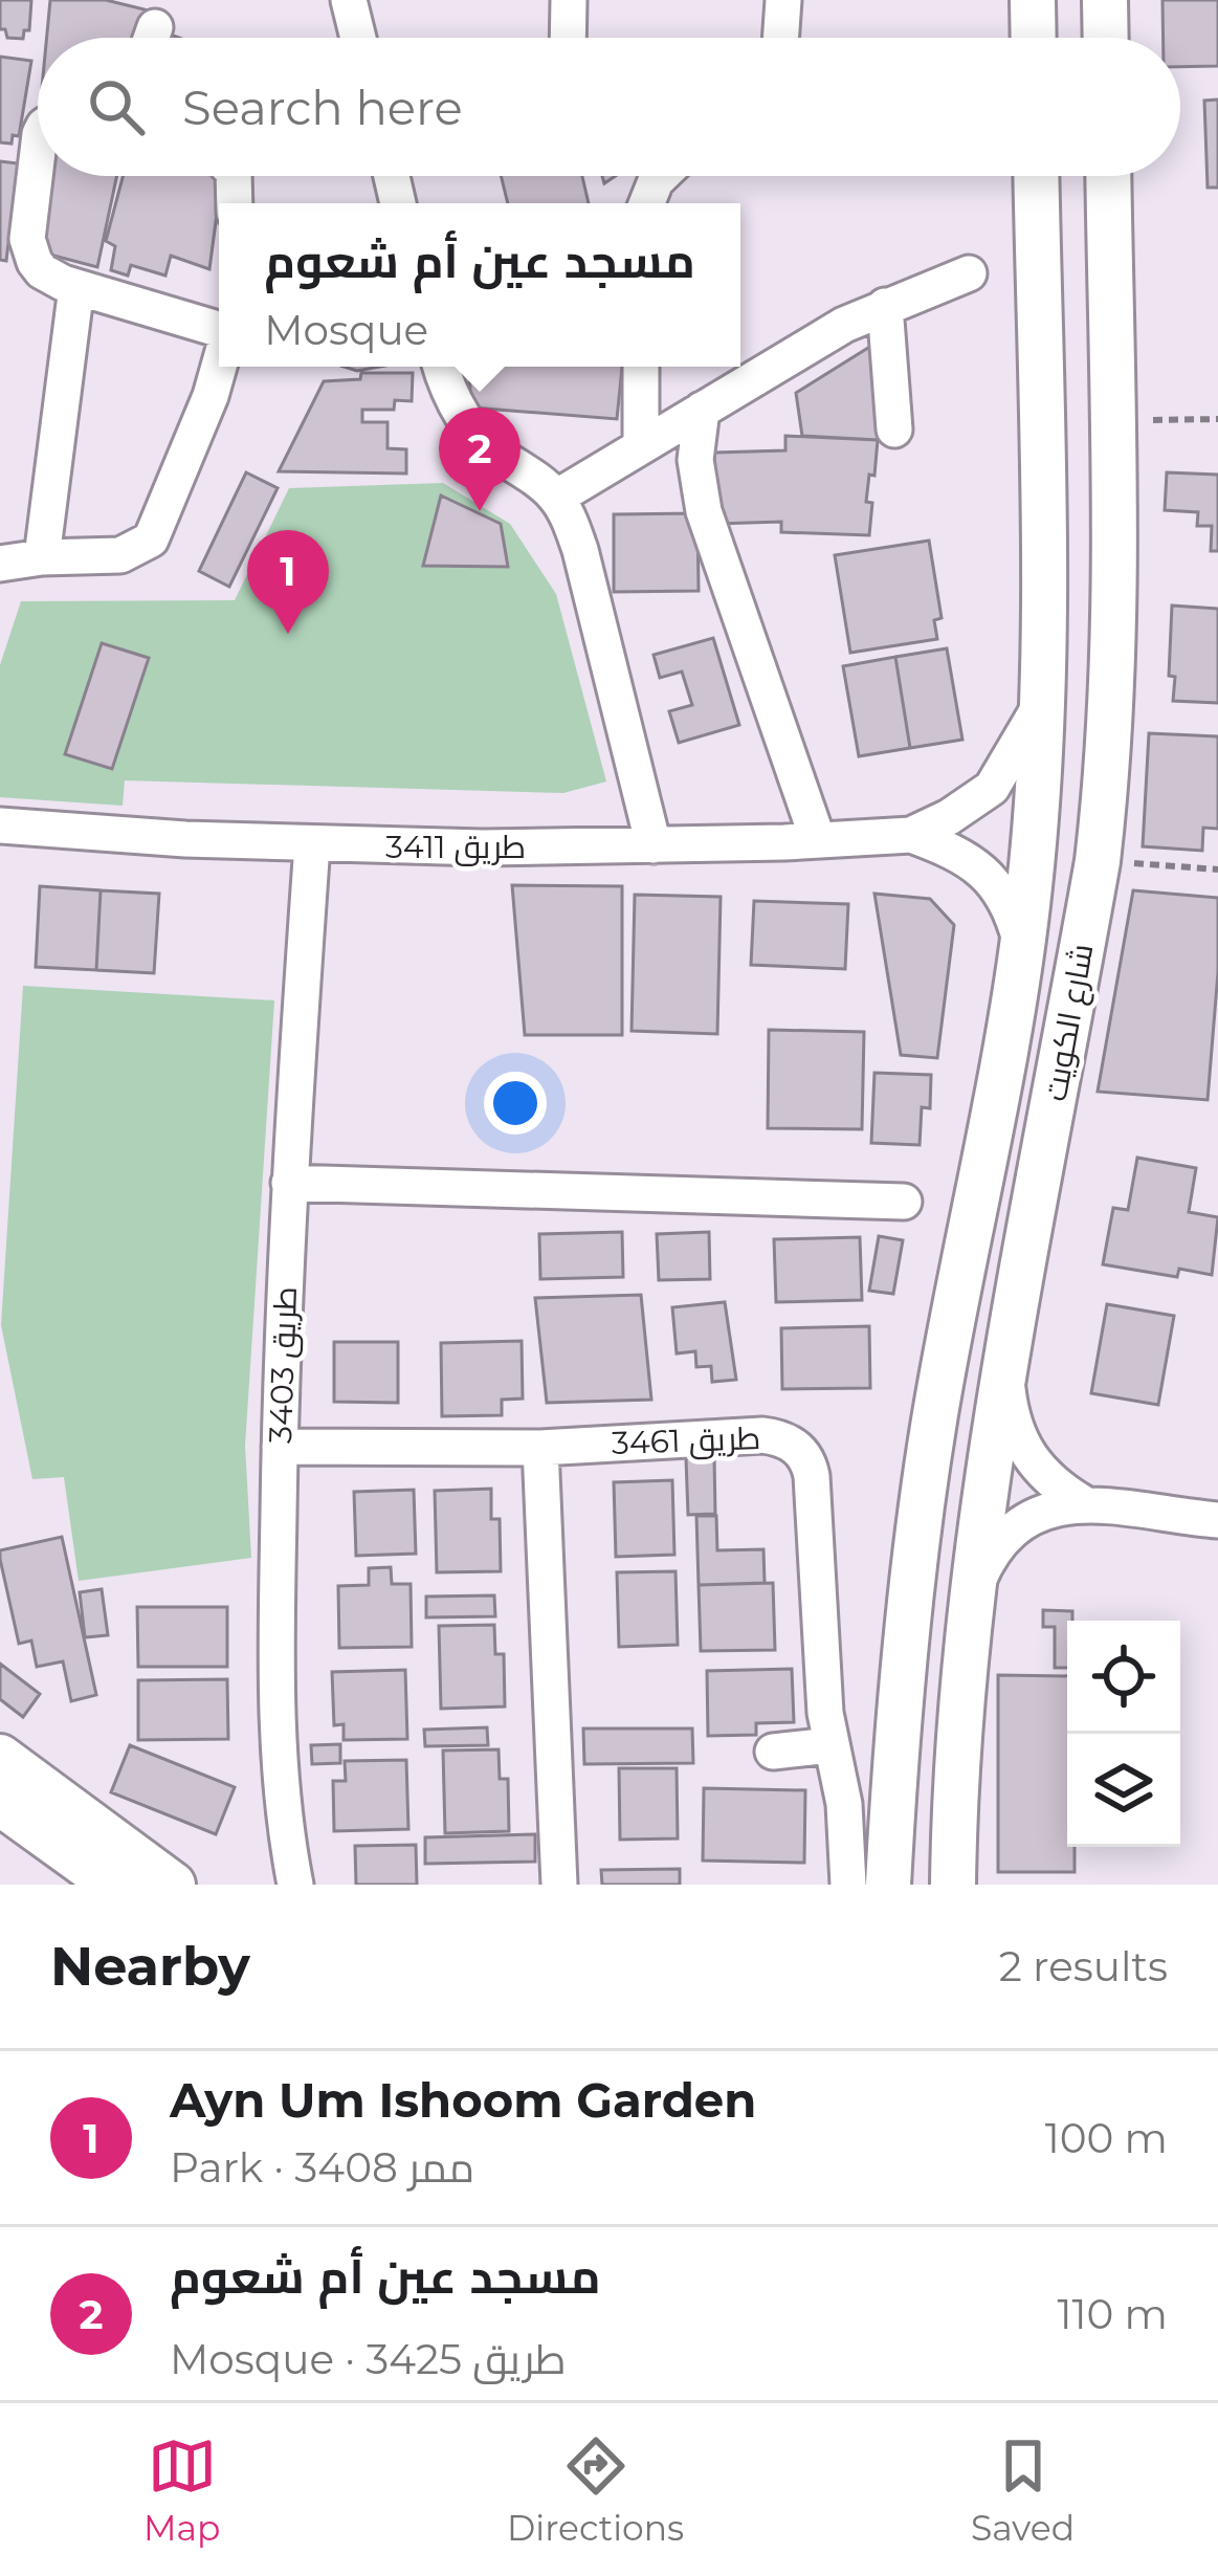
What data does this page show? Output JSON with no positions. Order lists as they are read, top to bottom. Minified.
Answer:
{"streets":{"main road":["شارع الكويت"],"street":["طريق 3411","طريق 3403","طريق 3461"]},"crossings":[["طريق 3411","شارع الكويت"],["طريق 3411","طريق 3403"],["طريق 3403","طريق 3461"]],"page":{"search":"Search here","popup":["مسجد عين أم شعوم","Mosque"],"pins":["2","1"],"heading":["Nearby","2 results"],"list":[{"mark":"1","name":"Ayn Um Ishoom Garden","note":"Park · ممر 3408","value":"100 m"},{"mark":"2","name":"مسجد عين أم شعوم","note":"Mosque · طريق 3425","value":"110 m"}],"nav":["Map","Directions","Saved"]}}
